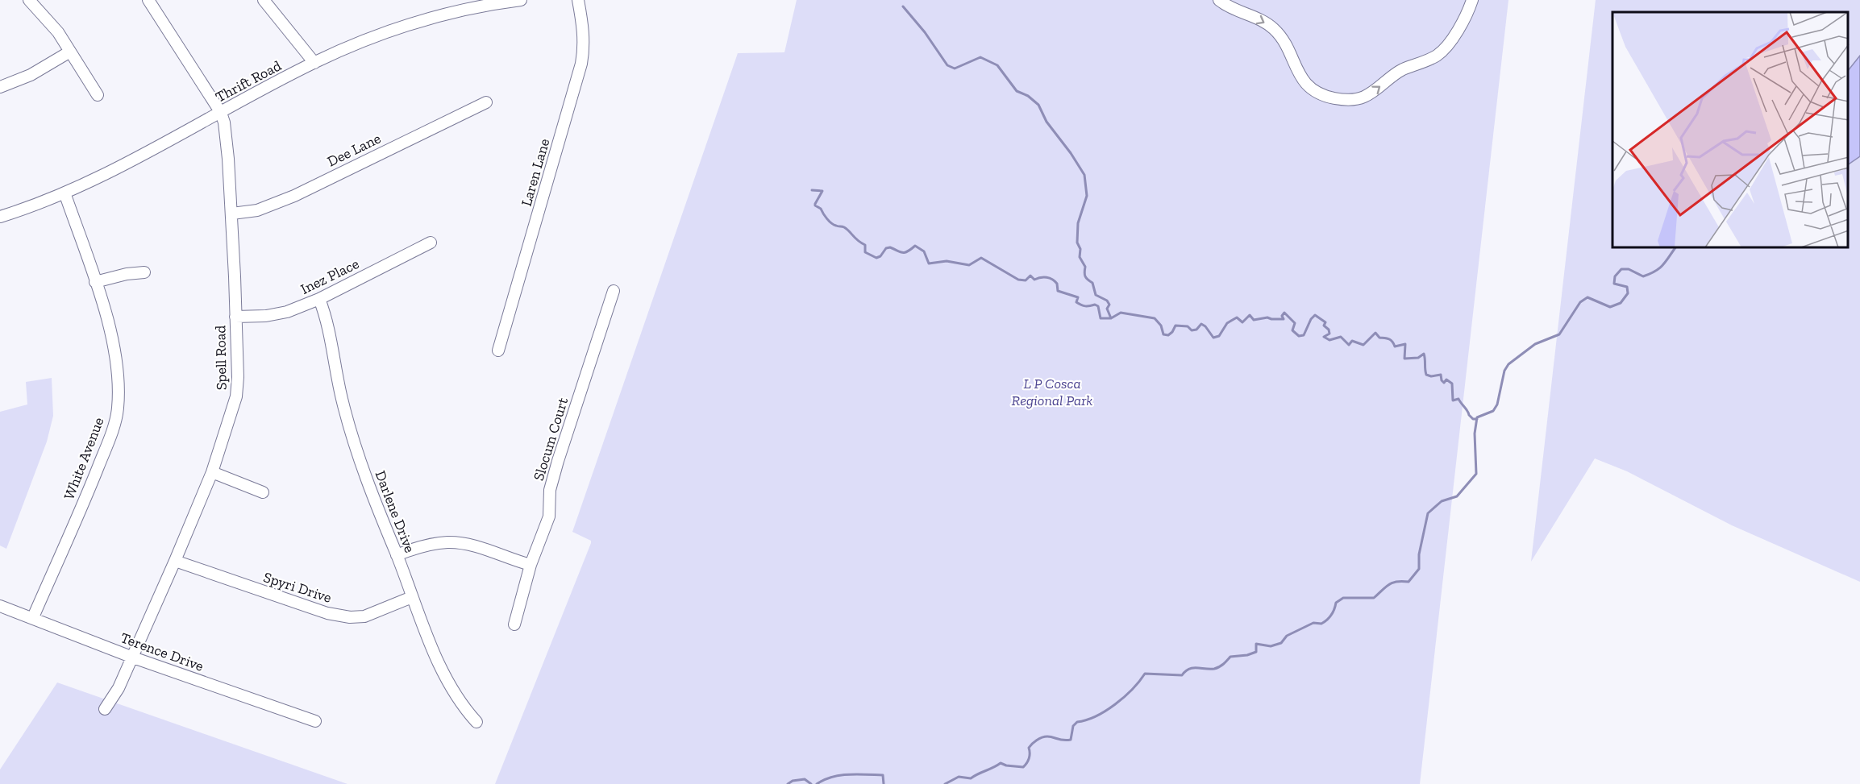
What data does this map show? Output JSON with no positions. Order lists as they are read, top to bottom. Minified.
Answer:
{"streets":{"street":["Thrift Road","Dee Lane","Laren Lane","Inez Place","Spell Road","Slocum Court","White Avenue","Darlene Drive","Spyri Drive","Terence Drive"]},"crossings":[["Thrift Road","Spell Road"],["Thrift Road","White Avenue"],["Dee Lane","Spell Road"],["Inez Place","Spell Road"],["Inez Place","Darlene Drive"],["Spell Road","Spyri Drive"],["Spell Road","Terence Drive"],["White Avenue","Terence Drive"],["Darlene Drive","Spyri Drive"]],"parks":["L P Cosca Regional Park"]}
